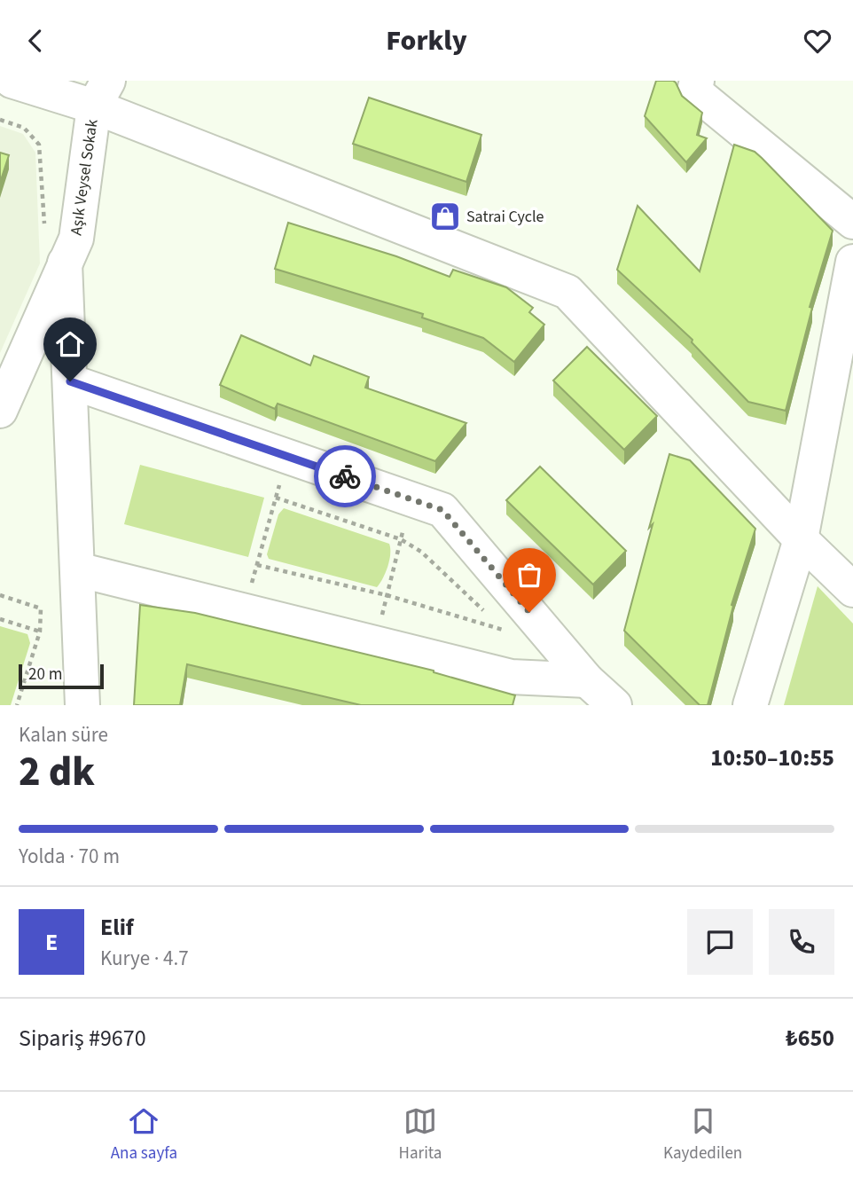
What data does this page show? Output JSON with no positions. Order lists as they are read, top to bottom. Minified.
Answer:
{"streets":{"street":["Aşık Veysel Sokak"]},"places":{"shop":["Satrai Cycle"]},"scale_bar":"20 m","page":{"header":"Forkly","scale":"20 m","heading":["2 dk","Kalan süre","10:50–10:55"],"panel":["Elif","Kurye · 4.7","Sipariş #9670","₺650"],"bar":"Yolda · 70 m","round":"E","tabs":["Ana sayfa","Harita","Kaydedilen"]}}
